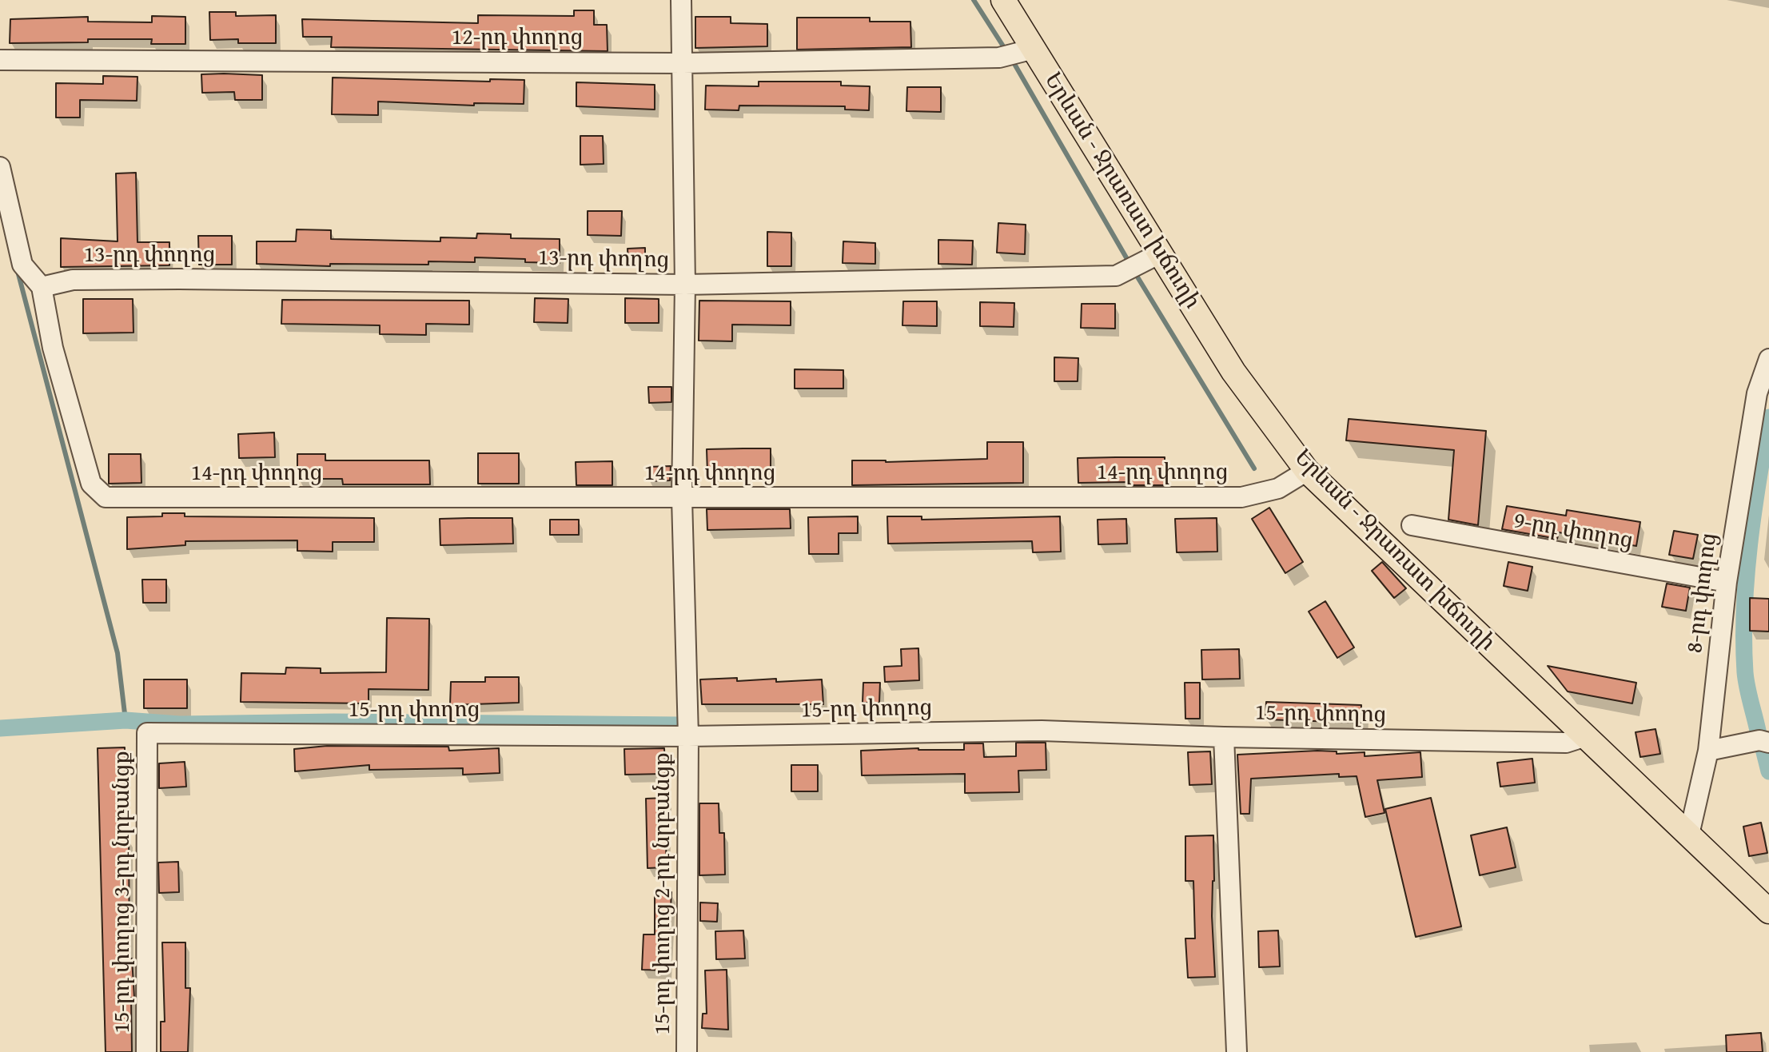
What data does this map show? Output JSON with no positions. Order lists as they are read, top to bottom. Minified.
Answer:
{"streets":{"main road":["Երևան - Ջրառատ խճուղի"],"street":["12-րդ փողոց","13-րդ փողոց","14-րդ փողոց","9-րդ փողոց","8-րդ փողոց","15-րդ փողոց","15-րդ փողոց 3-րդ նրբանցք","15-րդ փողոց 2-րդ նրբանցք"]},"crossings":[["12-րդ փողոց","Երևան - Ջրառատ խճուղի"],["12-րդ փողոց","15-րդ փողոց 2-րդ նրբանցք"],["Երևան - Ջրառատ խճուղի","13-րդ փողոց"],["Երևան - Ջրառատ խճուղի","14-րդ փողոց"],["Երևան - Ջրառատ խճուղի","8-րդ փողոց"],["Երևան - Ջրառատ խճուղի","15-րդ փողոց"],["13-րդ փողոց","14-րդ փողոց"],["13-րդ փողոց","15-րդ փողոց 2-րդ նրբանցք"],["14-րդ փողոց","15-րդ փողոց 2-րդ նրբանցք"],["9-րդ փողոց","8-րդ փողոց"],["15-րդ փողոց","15-րդ փողոց 3-րդ նրբանցք"],["15-րդ փողոց","15-րդ փողոց 2-րդ նրբանցք"]]}
